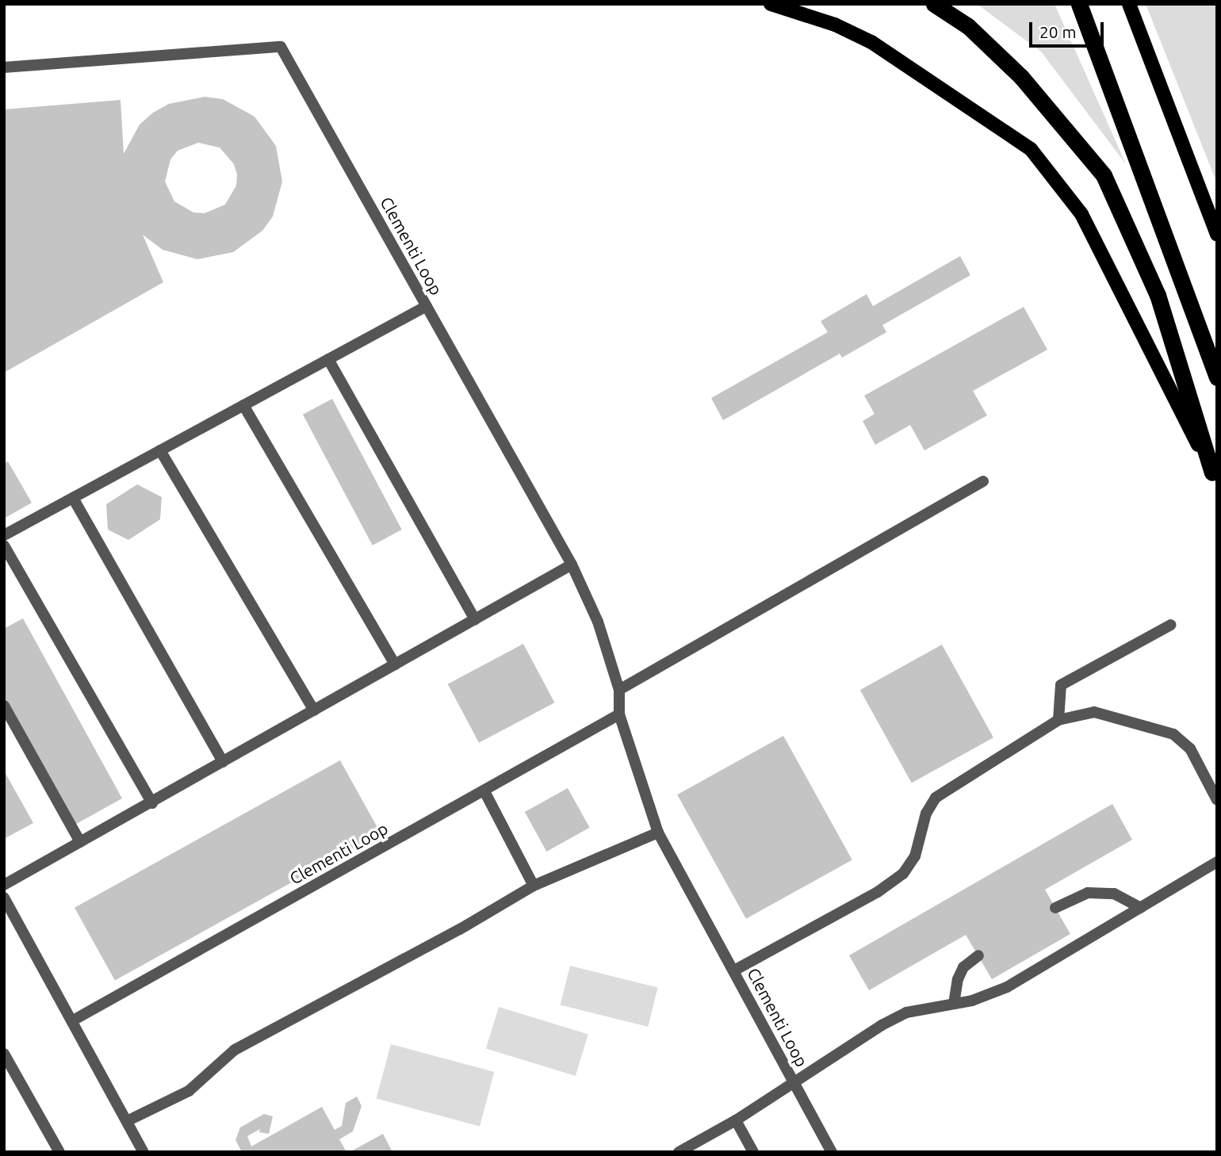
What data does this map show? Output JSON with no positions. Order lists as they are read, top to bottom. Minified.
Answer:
{"streets":{"street":["Clementi Loop"]},"scale_bar":"20 m"}
